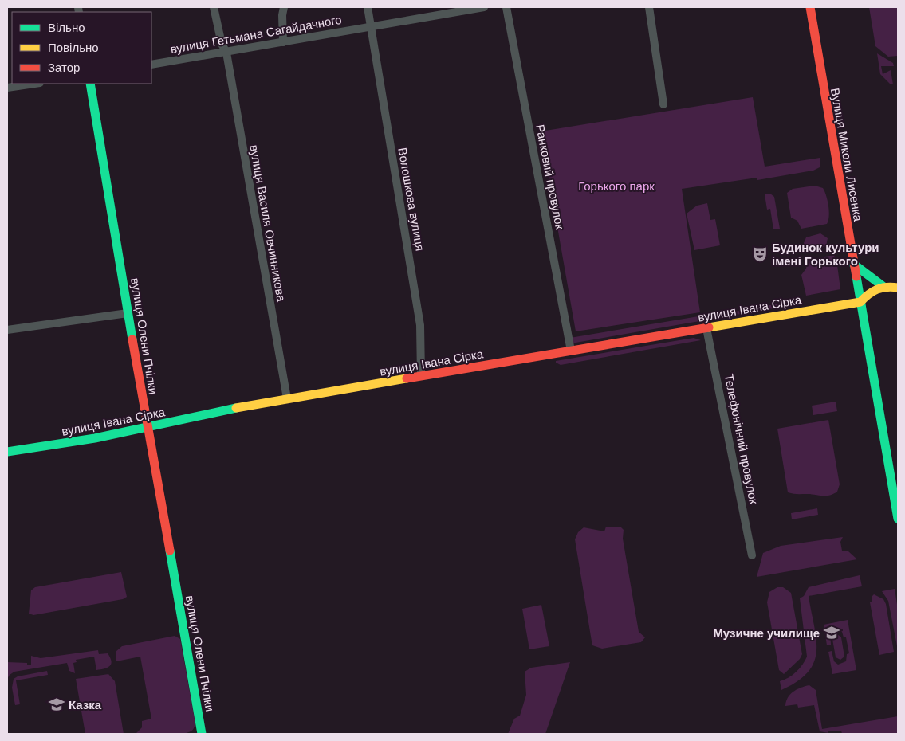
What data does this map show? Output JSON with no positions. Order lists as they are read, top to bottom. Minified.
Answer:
{"streets":{"street":["вулиця Гетьмана Сагайдачного","Вулиця Миколи Лисенка","Ранковий провулок","Волошкова вулиця","вулиця Василя Овчинникова","вулиця Івана Сірка","вулиця Олени Пчілки","Телефонічний провулок"]},"crossings":[["вулиця Гетьмана Сагайдачного","Волошкова вулиця"],["вулиця Гетьмана Сагайдачного","вулиця Василя Овчинникова"],["Вулиця Миколи Лисенка","вулиця Івана Сірка"],["Ранковий провулок","вулиця Івана Сірка"],["Волошкова вулиця","вулиця Івана Сірка"],["вулиця Василя Овчинникова","вулиця Івана Сірка"],["вулиця Івана Сірка","вулиця Олени Пчілки"],["вулиця Івана Сірка","Телефонічний провулок"]],"parks":["Горького парк"],"places":{"theatre":["Будинок культури імені Горького"],"school or university":["Музичне училище","Казка"]},"legend":["Вільно","Повільно","Затор"]}
